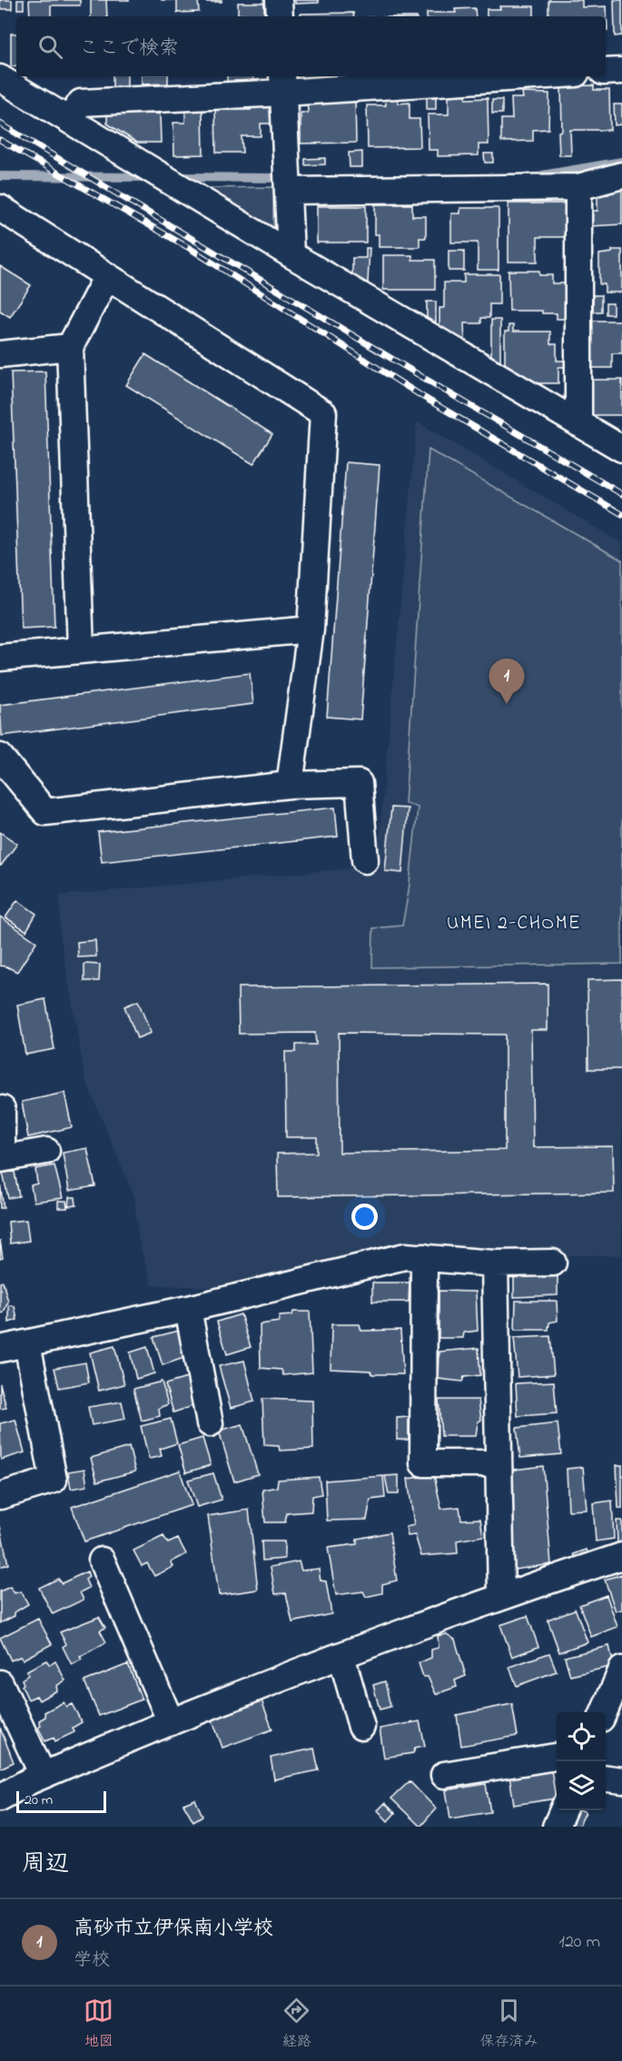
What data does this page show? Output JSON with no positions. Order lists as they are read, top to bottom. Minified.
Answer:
{"districts":["UMEI 2-CHOME"],"scale_bar":"20 m","page":{"search":"ここで検索","pins":"1","scale":"20 m","heading":"周辺","list":[{"mark":"1","name":"高砂市立伊保南小学校","note":"学校","value":"120 m"}],"nav":["地図","経路","保存済み"]}}
